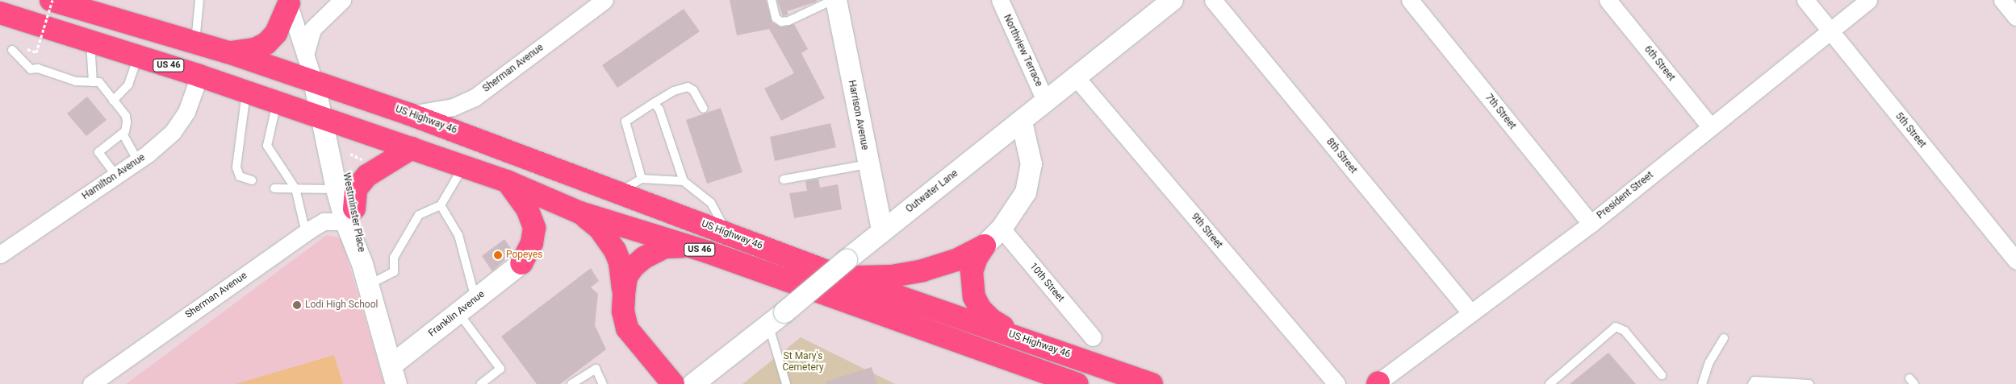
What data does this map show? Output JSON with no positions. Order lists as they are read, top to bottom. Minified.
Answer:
{"streets":{"highway":["US 46","US Highway 46"],"street":["Northview Terrace","6th Street","Sherman Avenue","7th Street","Harrison Avenue","5th Street","8th Street","Hamilton Avenue","Outwater Lane","President Street","Westminster Place","9th Street","10th Street","Franklin Avenue"]},"crossings":[["Northview Terrace","Outwater Lane"],["6th Street","President Street"],["US 46","US Highway 46"],["US 46","Hamilton Avenue"],["US 46","Westminster Place"],["Sherman Avenue","US Highway 46"],["Sherman Avenue","Westminster Place"],["7th Street","President Street"],["Harrison Avenue","Outwater Lane"],["US Highway 46","Outwater Lane"],["US Highway 46","Westminster Place"],["5th Street","President Street"],["8th Street","President Street"],["Outwater Lane","9th Street"],["Westminster Place","Franklin Avenue"]],"parks":["St Mary's Cemetery"],"places":["Popeyes","Lodi High School"]}
